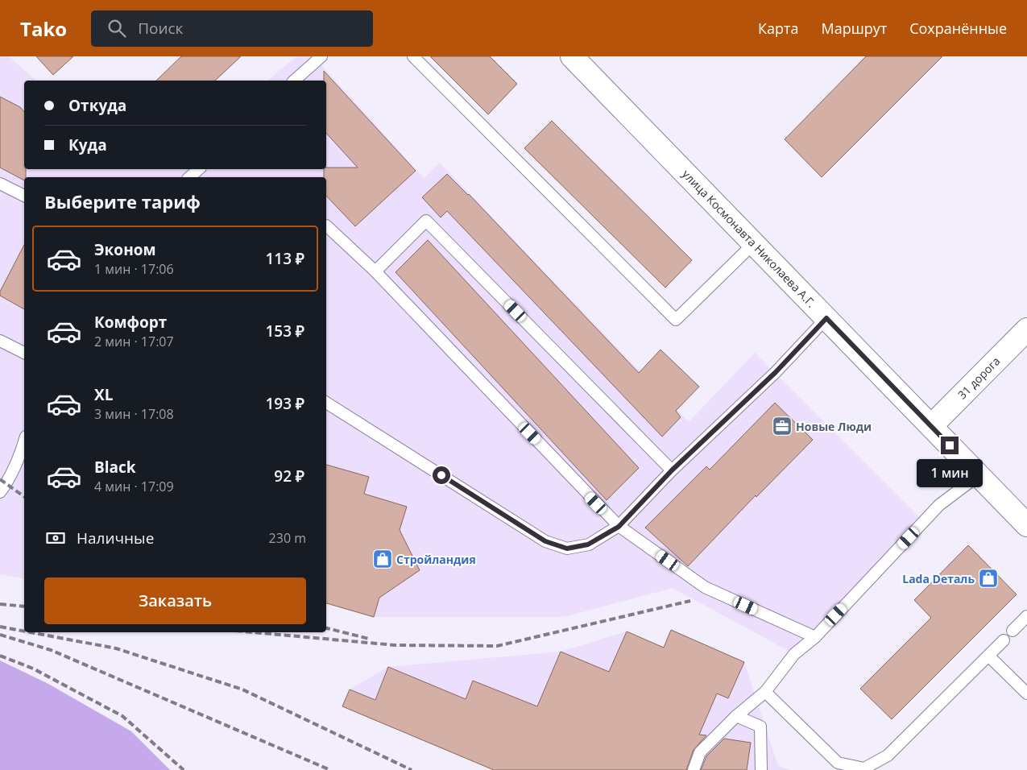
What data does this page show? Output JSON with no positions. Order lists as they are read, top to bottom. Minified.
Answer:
{"streets":{"street":["улица Космонавта Николаева А.Г.","31 дорога"]},"crossings":[["улица Космонавта Николаева А.Г.","31 дорога"]],"places":{"office":["Новые Люди"],"shop":["Стройландия","Lada Dеталь"]},"page":{"header":"Tako","search":"Поиск","nav":["Карта","Маршрут","Сохранённые"],"banner":["Откуда","Куда"],"heading":"Выберите тариф","list":[{"name":"Эконом","note":"1 мин · 17:06","value":"113 ₽"},{"name":"Комфорт","note":"2 мин · 17:07","value":"153 ₽"},{"name":"XL","note":"3 мин · 17:08","value":"193 ₽"},{"name":"Black","note":"4 мин · 17:09","value":"92 ₽"}],"bubble":"1 мин","pay":["Наличные","230 m"],"buttons":"Заказать"}}
